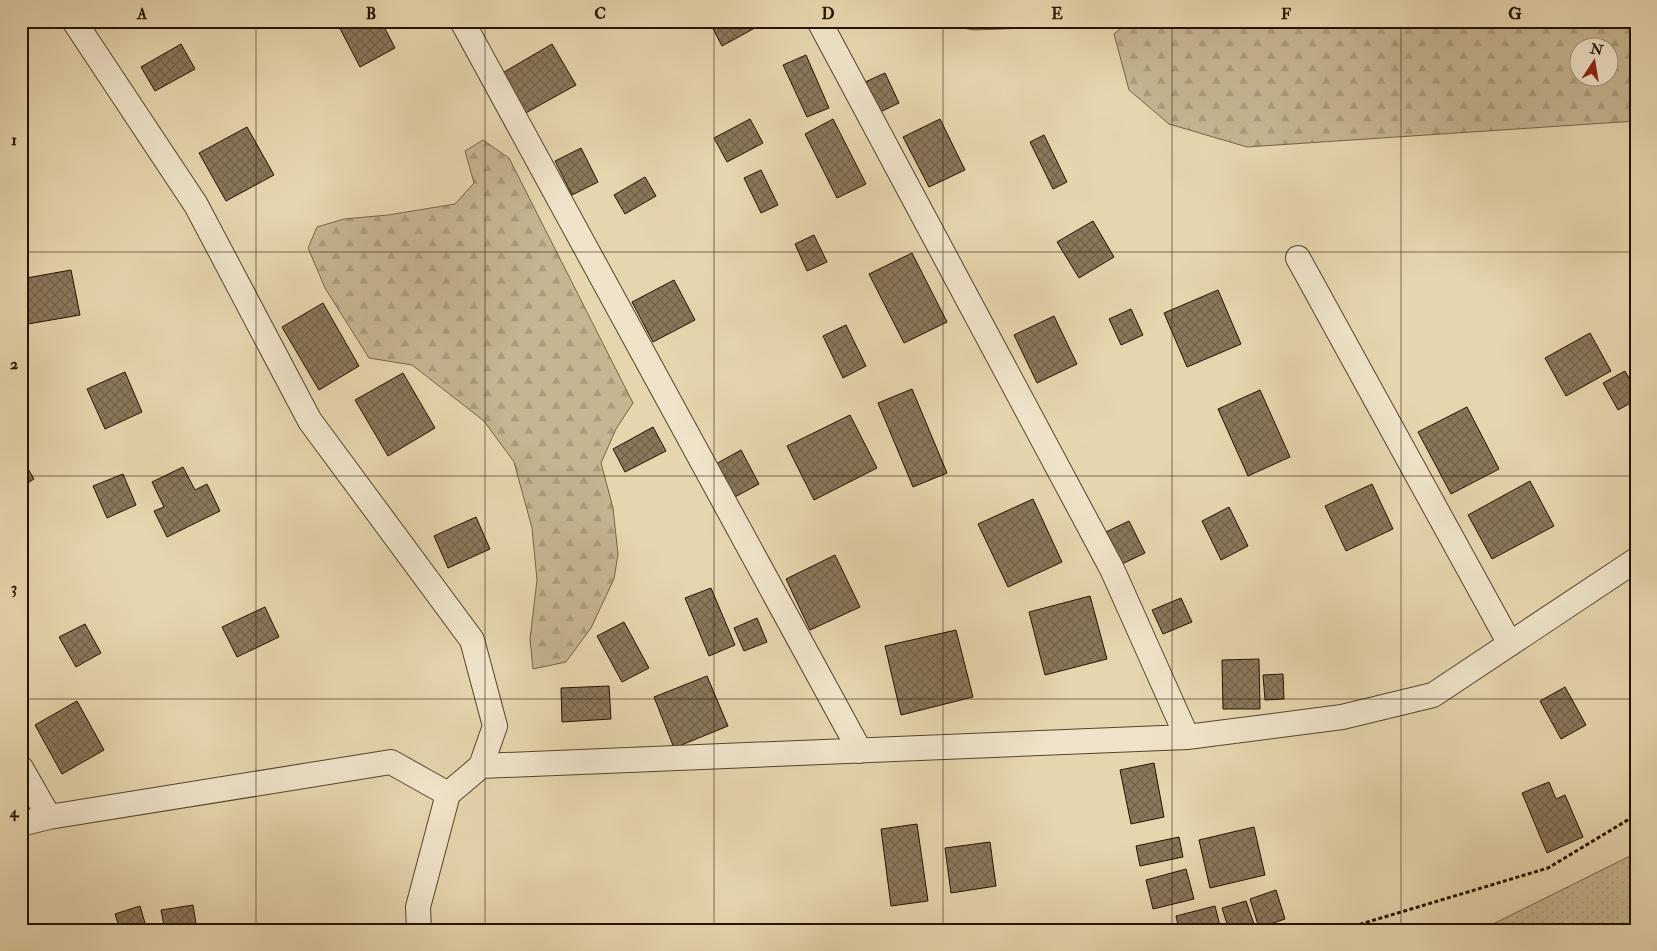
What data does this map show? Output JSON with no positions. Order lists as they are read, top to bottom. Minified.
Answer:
{"north":"top","grid":{"columns":["A","B","C","D","E","F","G"],"rows":["1","2","3","4"]}}
